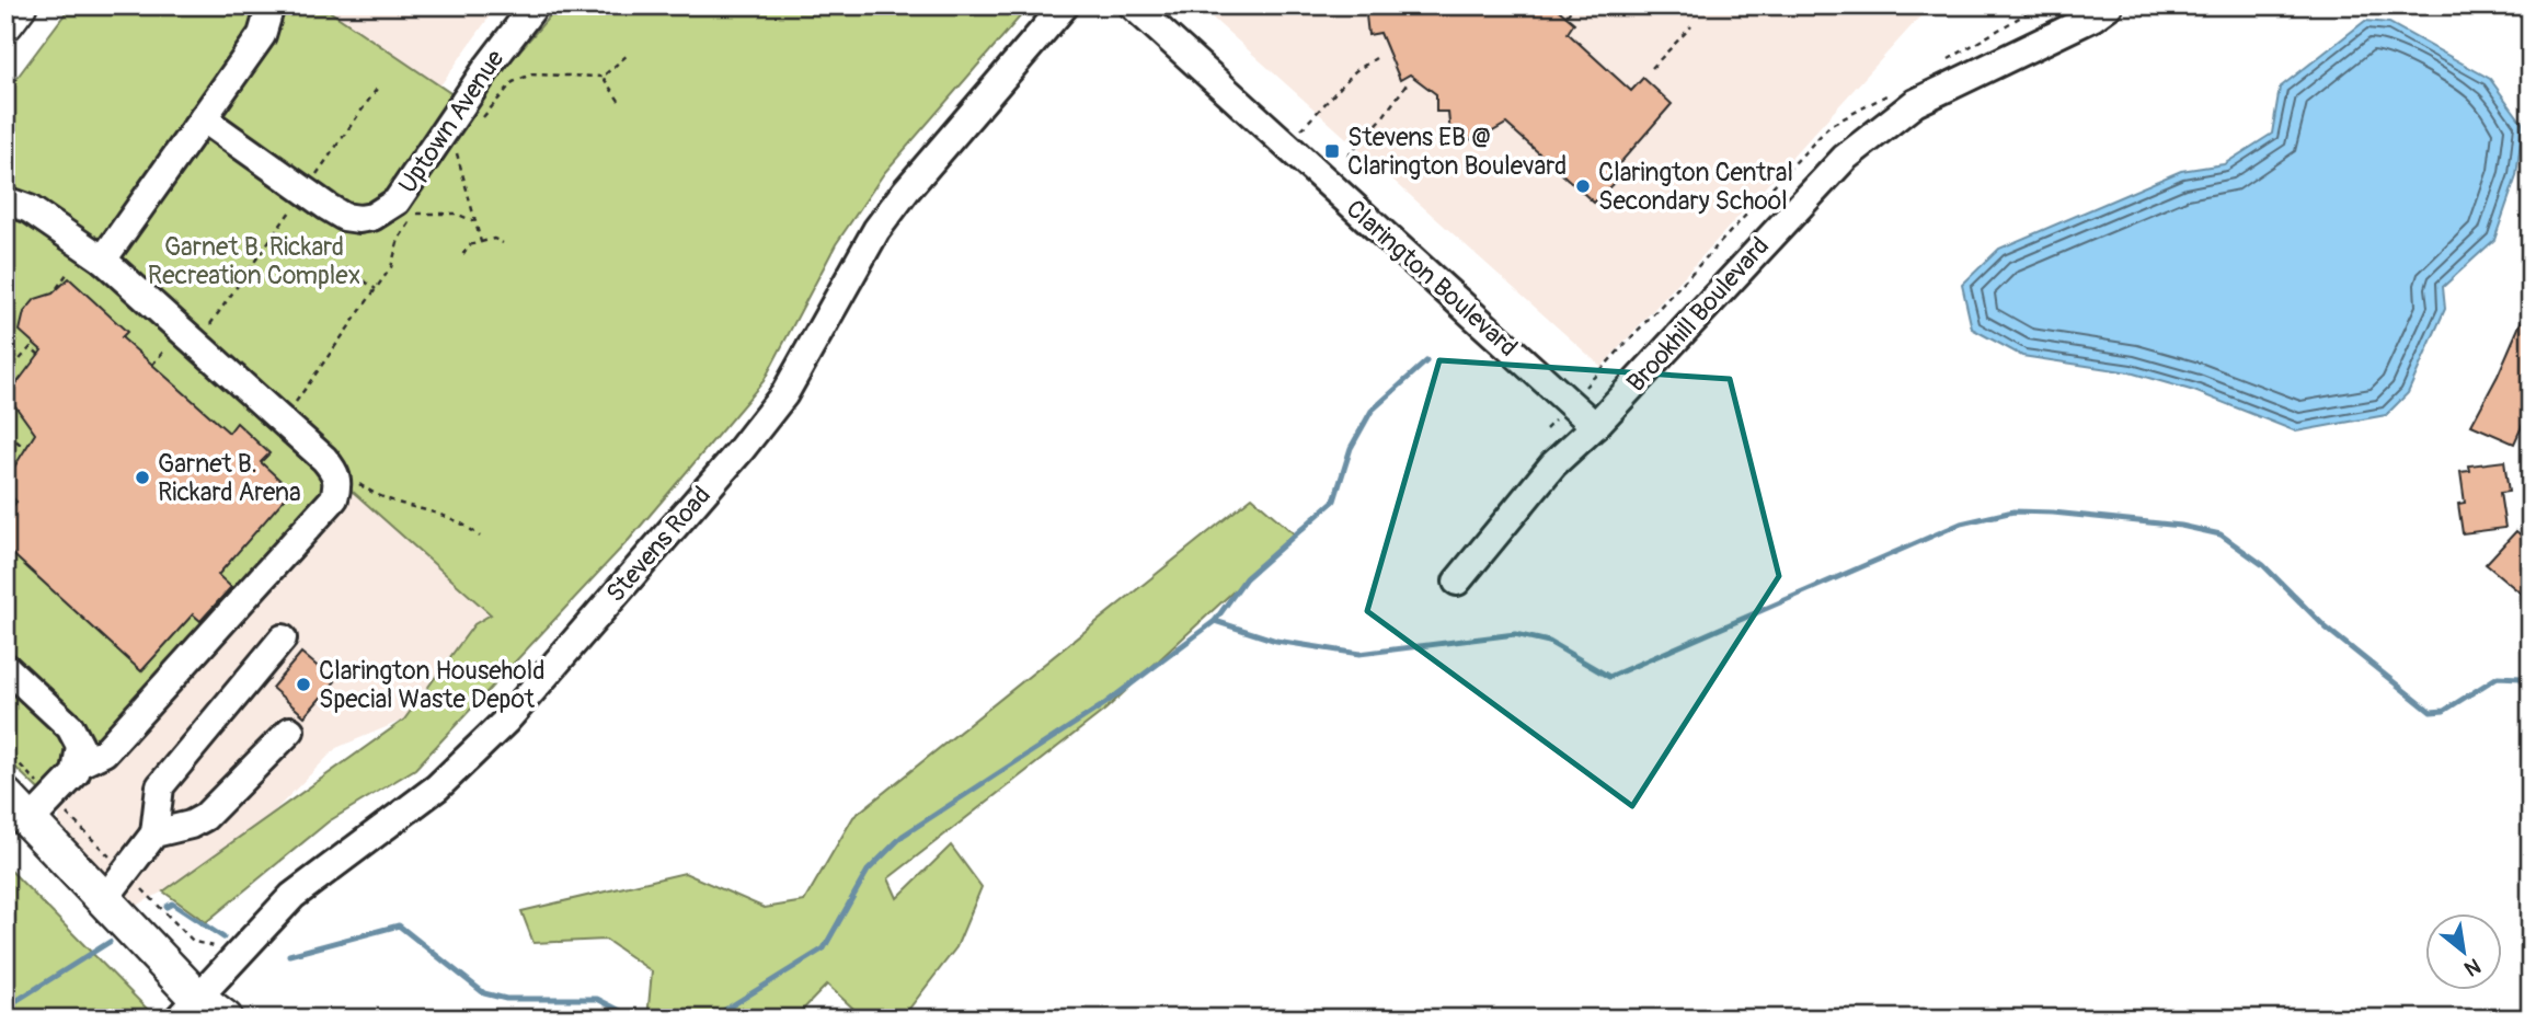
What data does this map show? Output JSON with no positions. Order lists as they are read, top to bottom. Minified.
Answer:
{"streets":{"street":["Uptown Avenue","Clarington Boulevard","Brookhill Boulevard","Stevens Road"]},"crossings":[["Clarington Boulevard","Brookhill Boulevard"]],"parks":["Garnet B. Rickard Recreation Complex"],"places":{"transit":["Stevens EB @ Clarington Boulevard"],"other":["Clarington Central Secondary School","Garnet B. Rickard Arena","Clarington Household Special Waste Depot"]},"north":"bottom right"}
